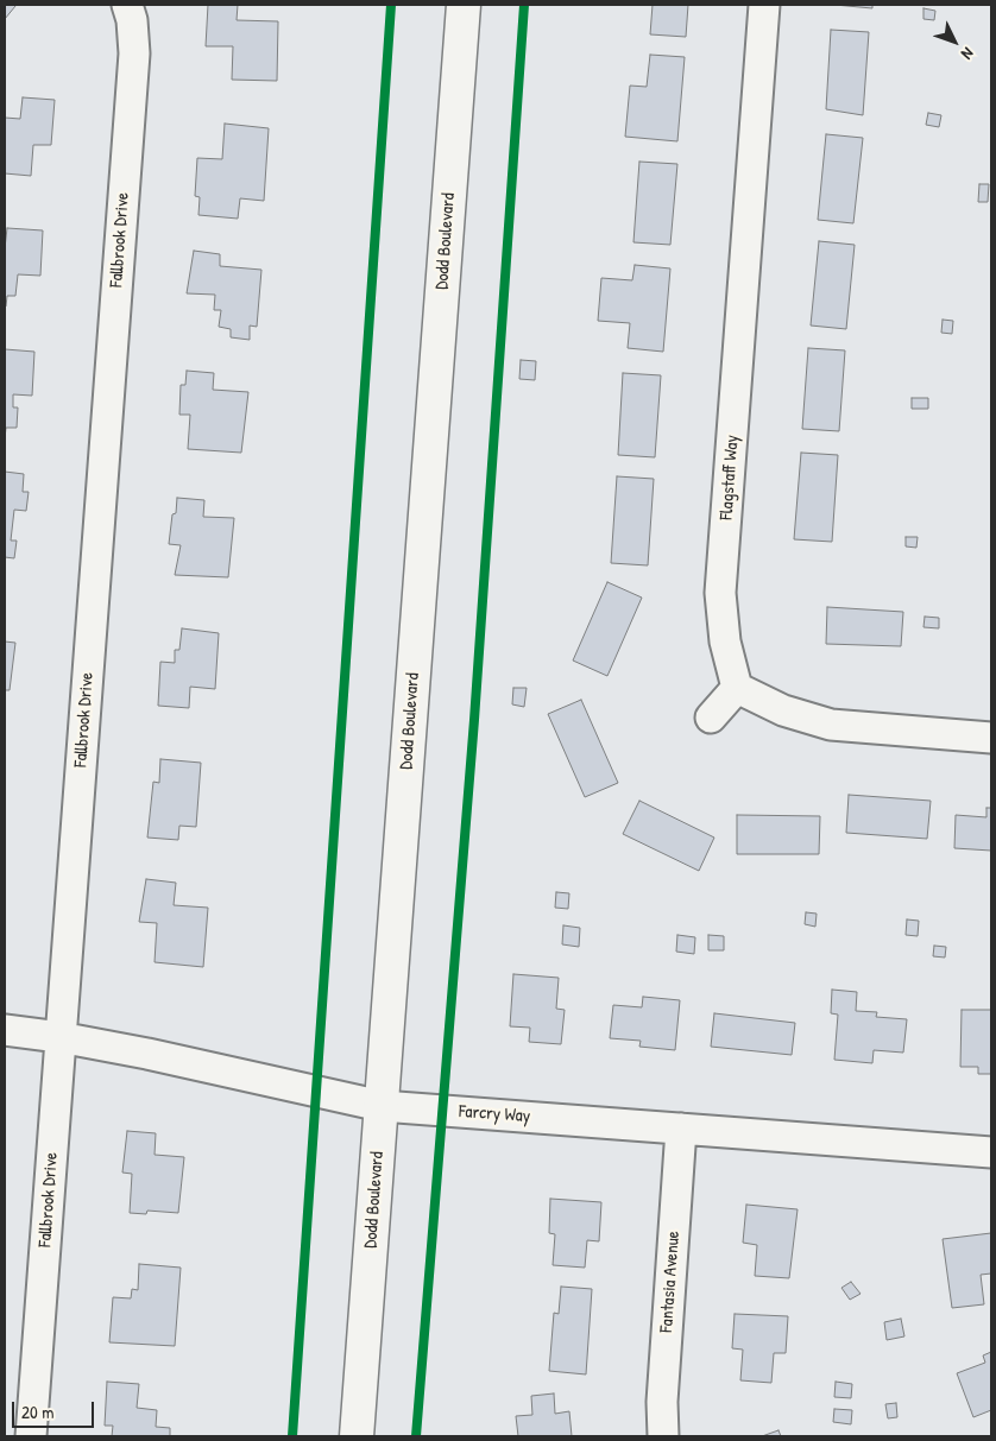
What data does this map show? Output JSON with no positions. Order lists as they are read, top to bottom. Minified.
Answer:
{"streets":{"street":["Fallbrook Drive","Dodd Boulevard","Flagstaff Way","Farcry Way","Fantasia Avenue"]},"crossings":[["Fallbrook Drive","Farcry Way"],["Dodd Boulevard","Farcry Way"],["Farcry Way","Fantasia Avenue"]],"scale_bar":"20 m","north":"bottom right"}
